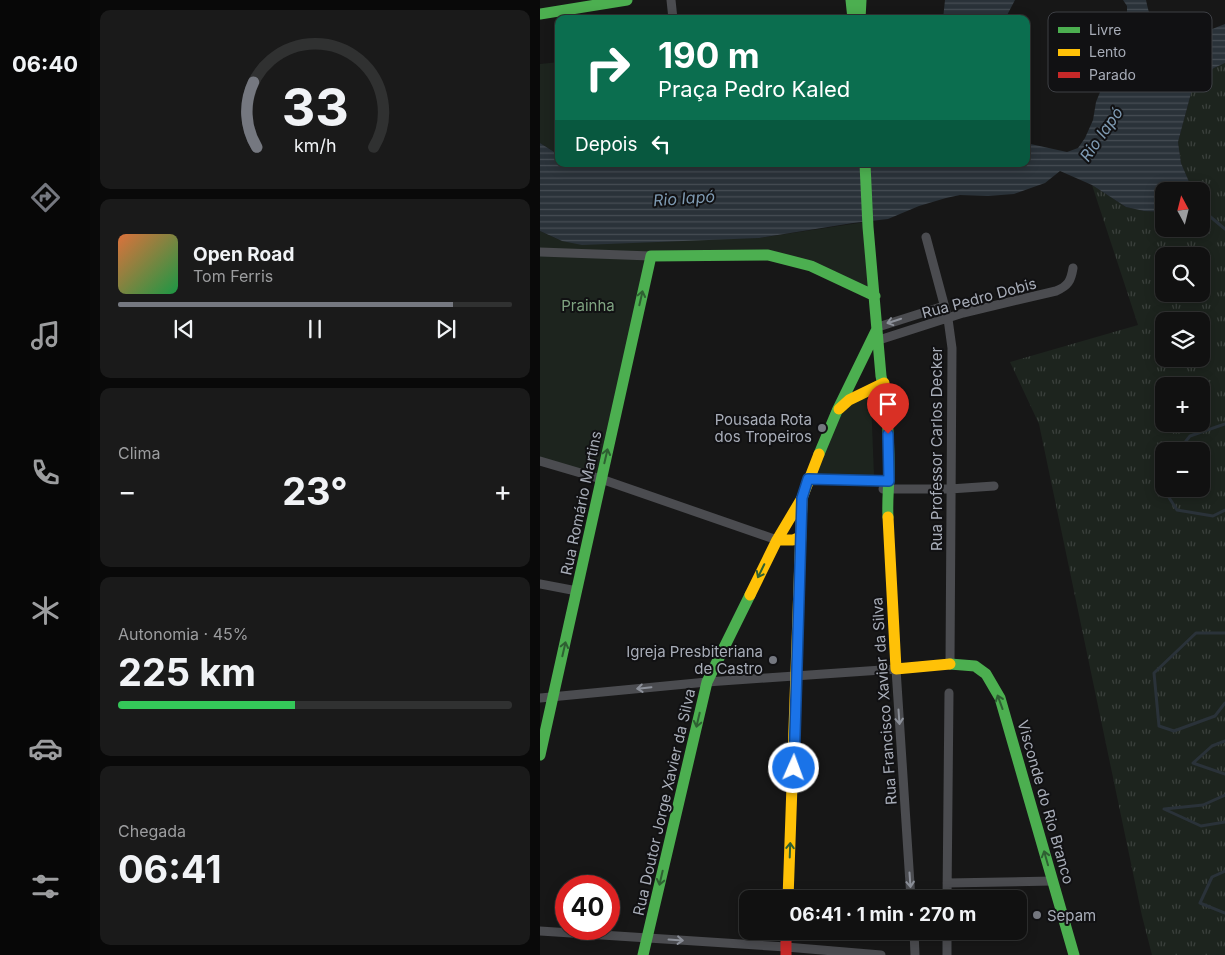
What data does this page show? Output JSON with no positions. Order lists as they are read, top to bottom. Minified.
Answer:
{"streets":{"street":["Rua Pedro Dobis","Rua Professor Carlos Decker","Rua Romário Martins","Rua Francisco Xavier da Silva","Rua Doutor Jorge Xavier da Silva","Visconde do Rio Branco"]},"crossings":[["Rua Pedro Dobis","Rua Professor Carlos Decker"],["Rua Pedro Dobis","Rua Francisco Xavier da Silva"],["Rua Professor Carlos Decker","Visconde do Rio Branco"]],"one_way":["Rua Romário Martins","Visconde do Rio Branco"],"water":["Rio Iapó"],"parks":["Prainha"],"places":["Pousada Rota dos Tropeiros","Igreja Presbiteriana de Castro","Sepam"],"legend":["Livre","Lento","Parado"],"north":"top","page":{"tabs":"06:40","turn":["190 m","Praça Pedro Kaled"],"then":"Depois","map_buttons":["+","−"],"song":["Open Road","Tom Ferris"],"tile":["Clima",["Autonomia · 45%","225 km"],["Chegada","06:41"]],"heat":["−","23°","+"],"limit":"40","trip":"06:41 · 1 min · 270 m","gauge":["33","km/h"]}}
